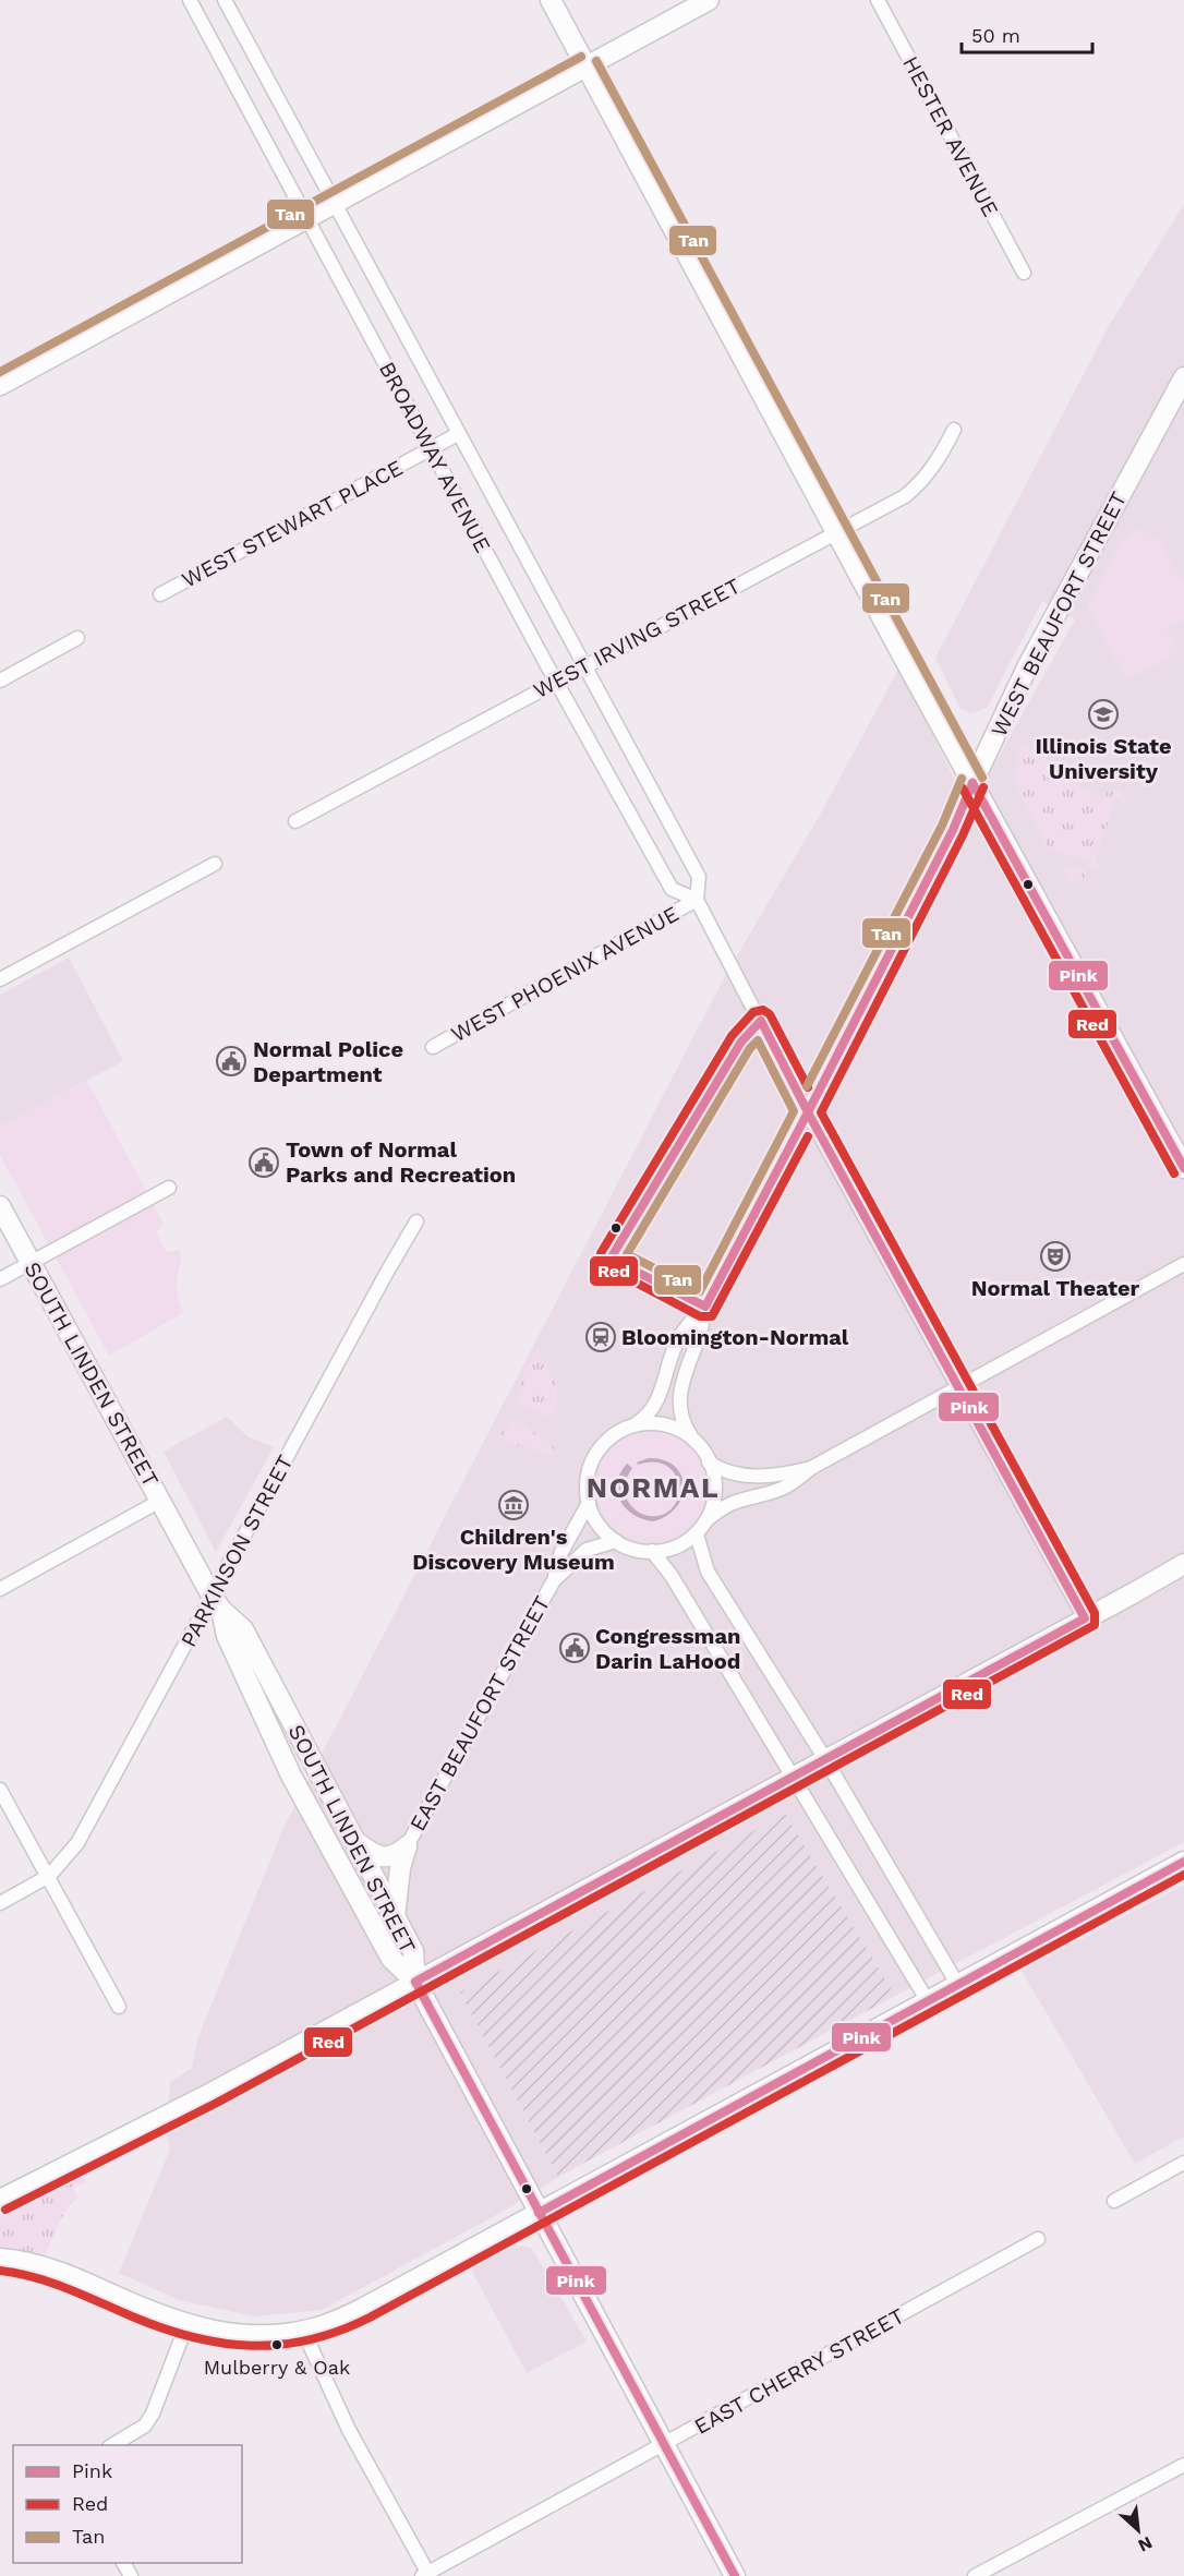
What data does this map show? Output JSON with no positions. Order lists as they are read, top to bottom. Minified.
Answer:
{"streets":{"main road":["WEST BEAUFORT STREET","SOUTH LINDEN STREET"],"street":["HESTER AVENUE","BROADWAY AVENUE","WEST STEWART PLACE","WEST IRVING STREET","WEST PHOENIX AVENUE","PARKINSON STREET","EAST BEAUFORT STREET","EAST CHERRY STREET"]},"crossings":[["BROADWAY AVENUE","WEST STEWART PLACE"],["BROADWAY AVENUE","WEST BEAUFORT STREET"],["BROADWAY AVENUE","WEST IRVING STREET"],["BROADWAY AVENUE","WEST PHOENIX AVENUE"],["WEST BEAUFORT STREET","EAST BEAUFORT STREET"],["SOUTH LINDEN STREET","PARKINSON STREET"]],"districts":["NORMAL"],"places":{"school or university":["Illinois State University"],"public building":["Normal Police Department","Town of Normal Parks and Recreation","Congressman Darin LaHood"],"theatre":["Normal Theater"],"station":["Bloomington-Normal"],"museum":["Children's Discovery Museum"],"other":["Mulberry & Oak"]},"lines":["transit line Tan","transit line Pink","transit line Red"],"legend":["Pink","Red","Tan"],"scale_bar":"50 m","north":"bottom right"}
